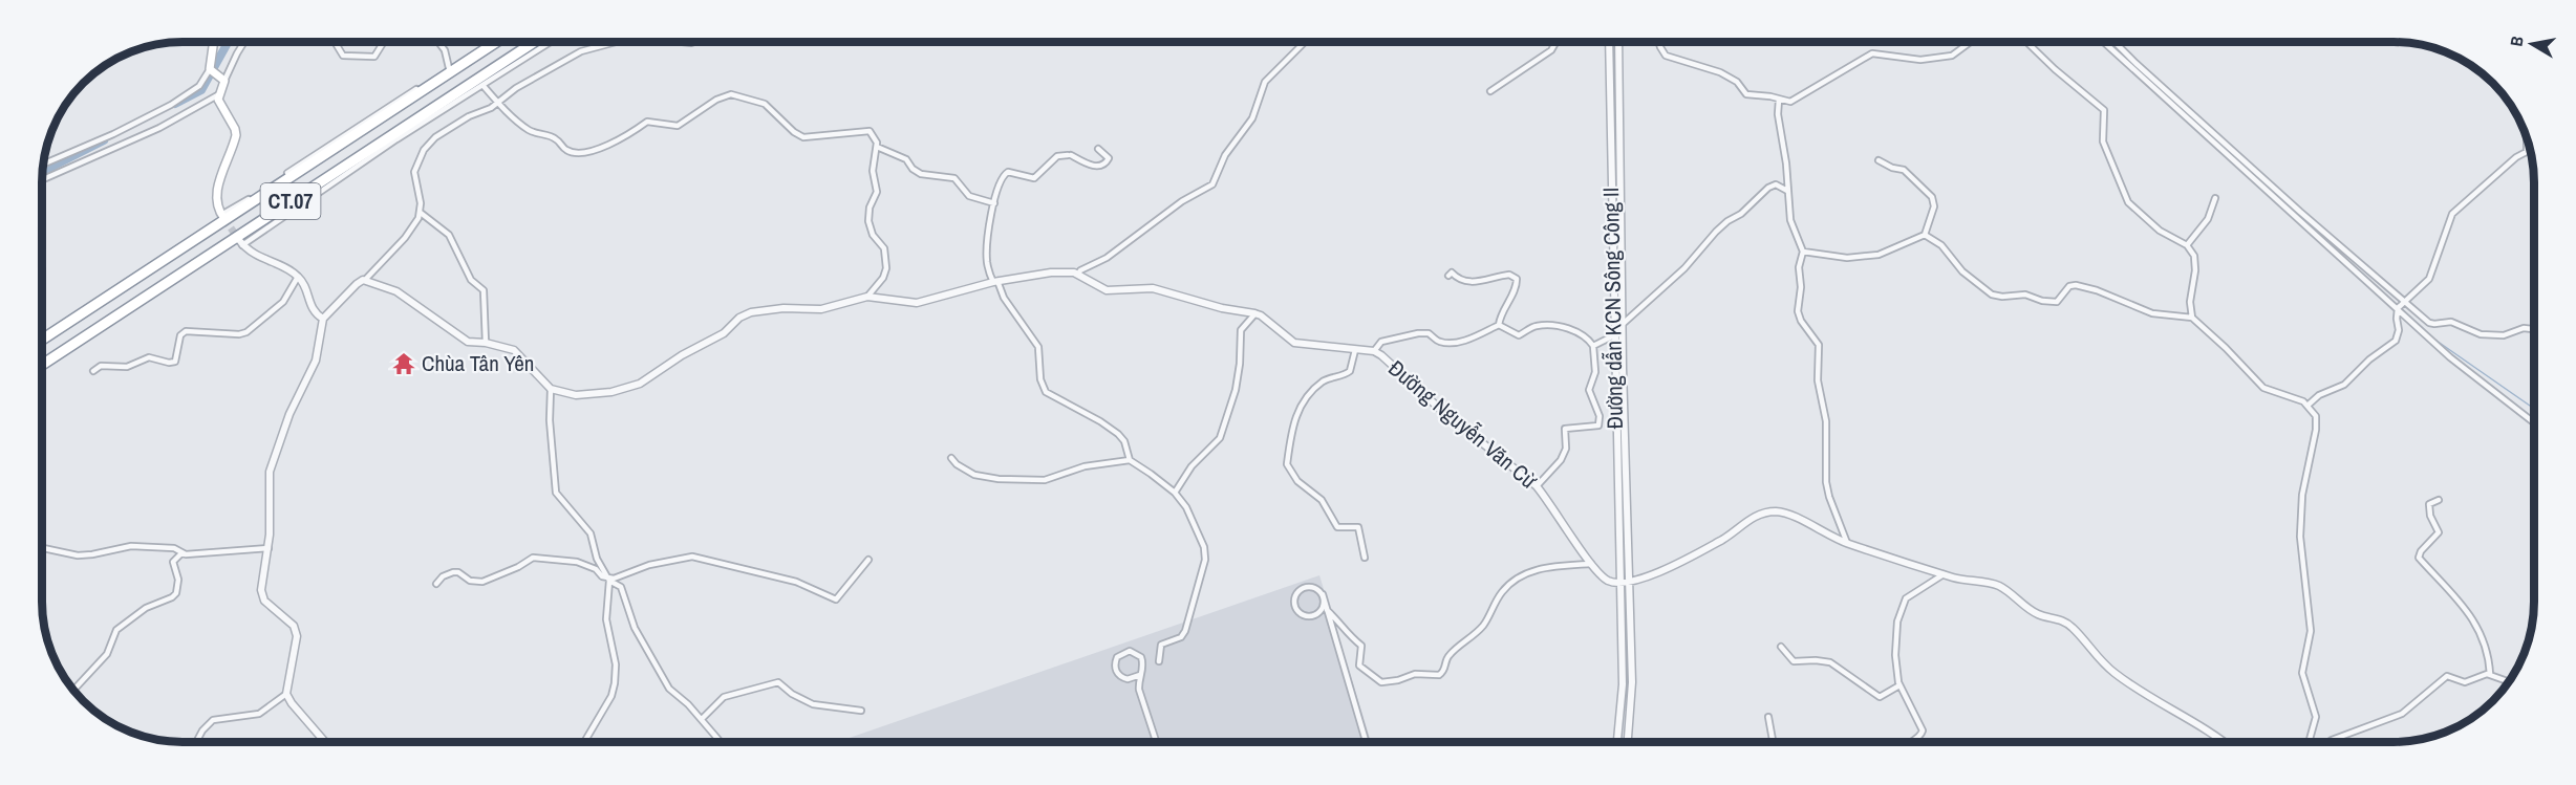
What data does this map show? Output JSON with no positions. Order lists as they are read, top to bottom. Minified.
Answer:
{"streets":{"highway":["CT.07"],"street":["Đường dẫn KCN Sông Công II","Đường Nguyễn Văn Cừ"]},"crossings":[["Đường dẫn KCN Sông Công II","Đường Nguyễn Văn Cừ"]],"places":{"temple":["Chùa Tân Yên"]},"north":"left"}
